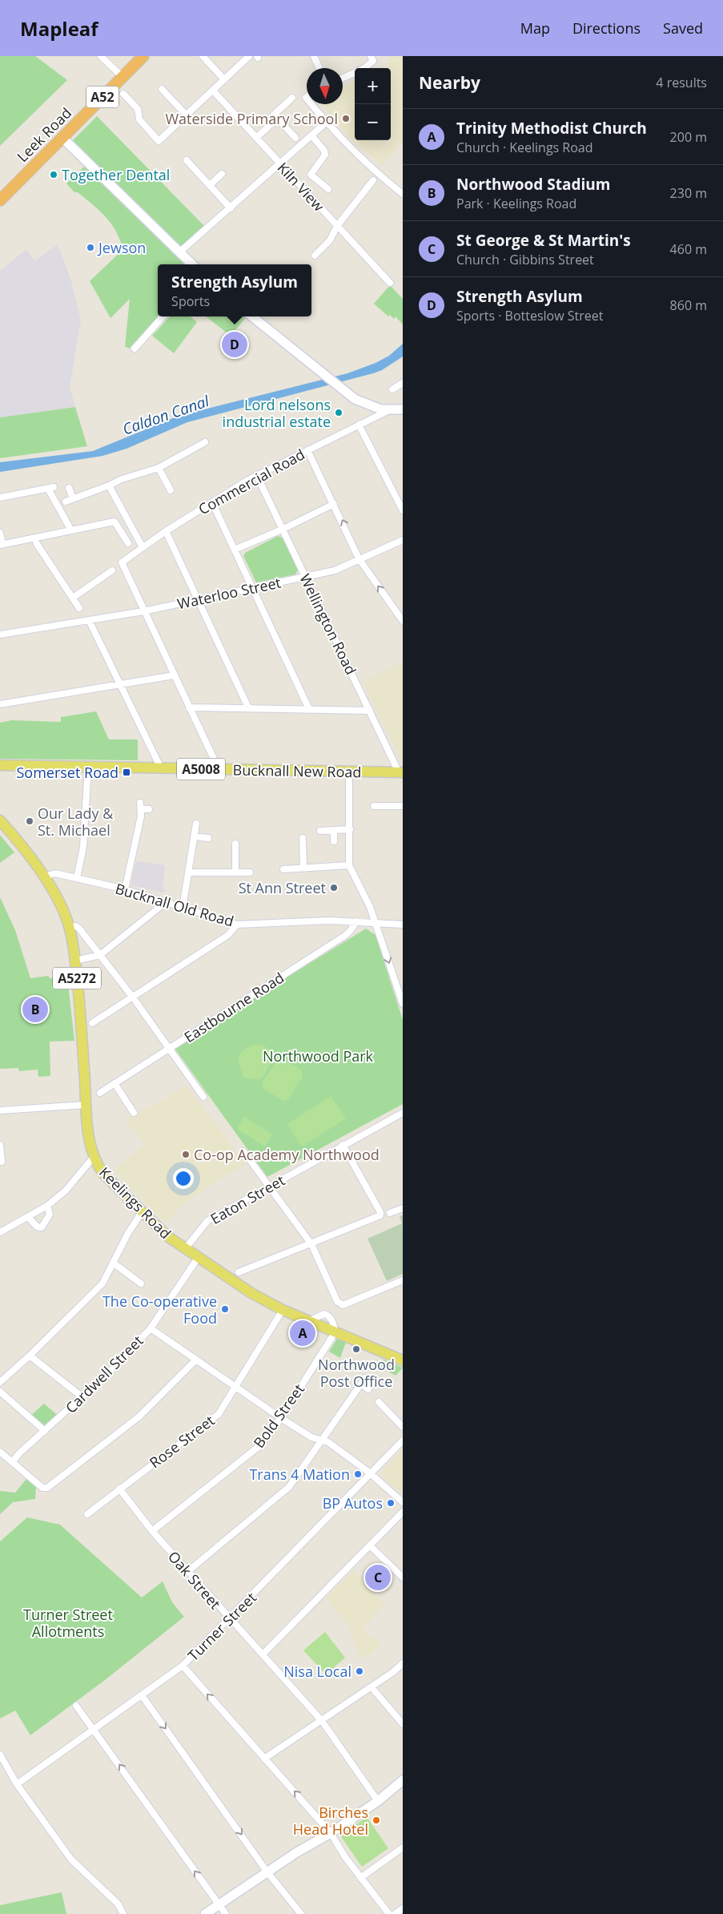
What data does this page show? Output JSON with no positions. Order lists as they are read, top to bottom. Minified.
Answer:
{"streets":{"highway":["A52","Leek Road"],"main road":["A5008","Bucknall New Road","A5272","Keelings Road"],"street":["Kiln View","Commercial Road","Waterloo Street","Wellington Road","Bucknall Old Road","Eastbourne Road","Eaton Street","Cardwell Street","Bold Street","Rose Street","Oak Street","Turner Street"]},"crossings":[["Commercial Road","Waterloo Street"],["Commercial Road","Wellington Road"],["Waterloo Street","Wellington Road"],["Wellington Road","Bucknall New Road"],["Bucknall Old Road","Eastbourne Road"],["Bucknall Old Road","Keelings Road"],["Eaton Street","Keelings Road"],["Keelings Road","Cardwell Street"],["Keelings Road","Bold Street"],["Keelings Road","Rose Street"],["Bold Street","Oak Street"],["Rose Street","Oak Street"],["Oak Street","Turner Street"]],"water":["Caldon Canal"],"parks":["Northwood Park","Turner Street Allotments"],"places":{"other":["Waterside Primary School","Together Dental","Jewson","Lord nelsons industrial estate","Our Lady & St. Michael","St Ann Street","Co-op Academy Northwood","The Co-operative Food","Northwood Post Office","Trans 4 Mation","BP Autos","Nisa Local","Birches Head Hotel"],"transit":["Somerset Road"]},"north":"bottom","page":{"header":"Mapleaf","nav":["Map","Directions","Saved"],"heading":["Nearby","4 results"],"map_buttons":["+","−"],"list":[{"mark":"A","name":"Trinity Methodist Church","note":"Church · Keelings Road","value":"200 m"},{"mark":"B","name":"Northwood Stadium","note":"Park · Keelings Road","value":"230 m"},{"mark":"C","name":"St George & St Martin's","note":"Church · Gibbins Street","value":"460 m"},{"mark":"D","name":"Strength Asylum","note":"Sports · Botteslow Street","value":"860 m"}],"popup":["Strength Asylum","Sports"],"pins":["D","B","A","C"]}}
